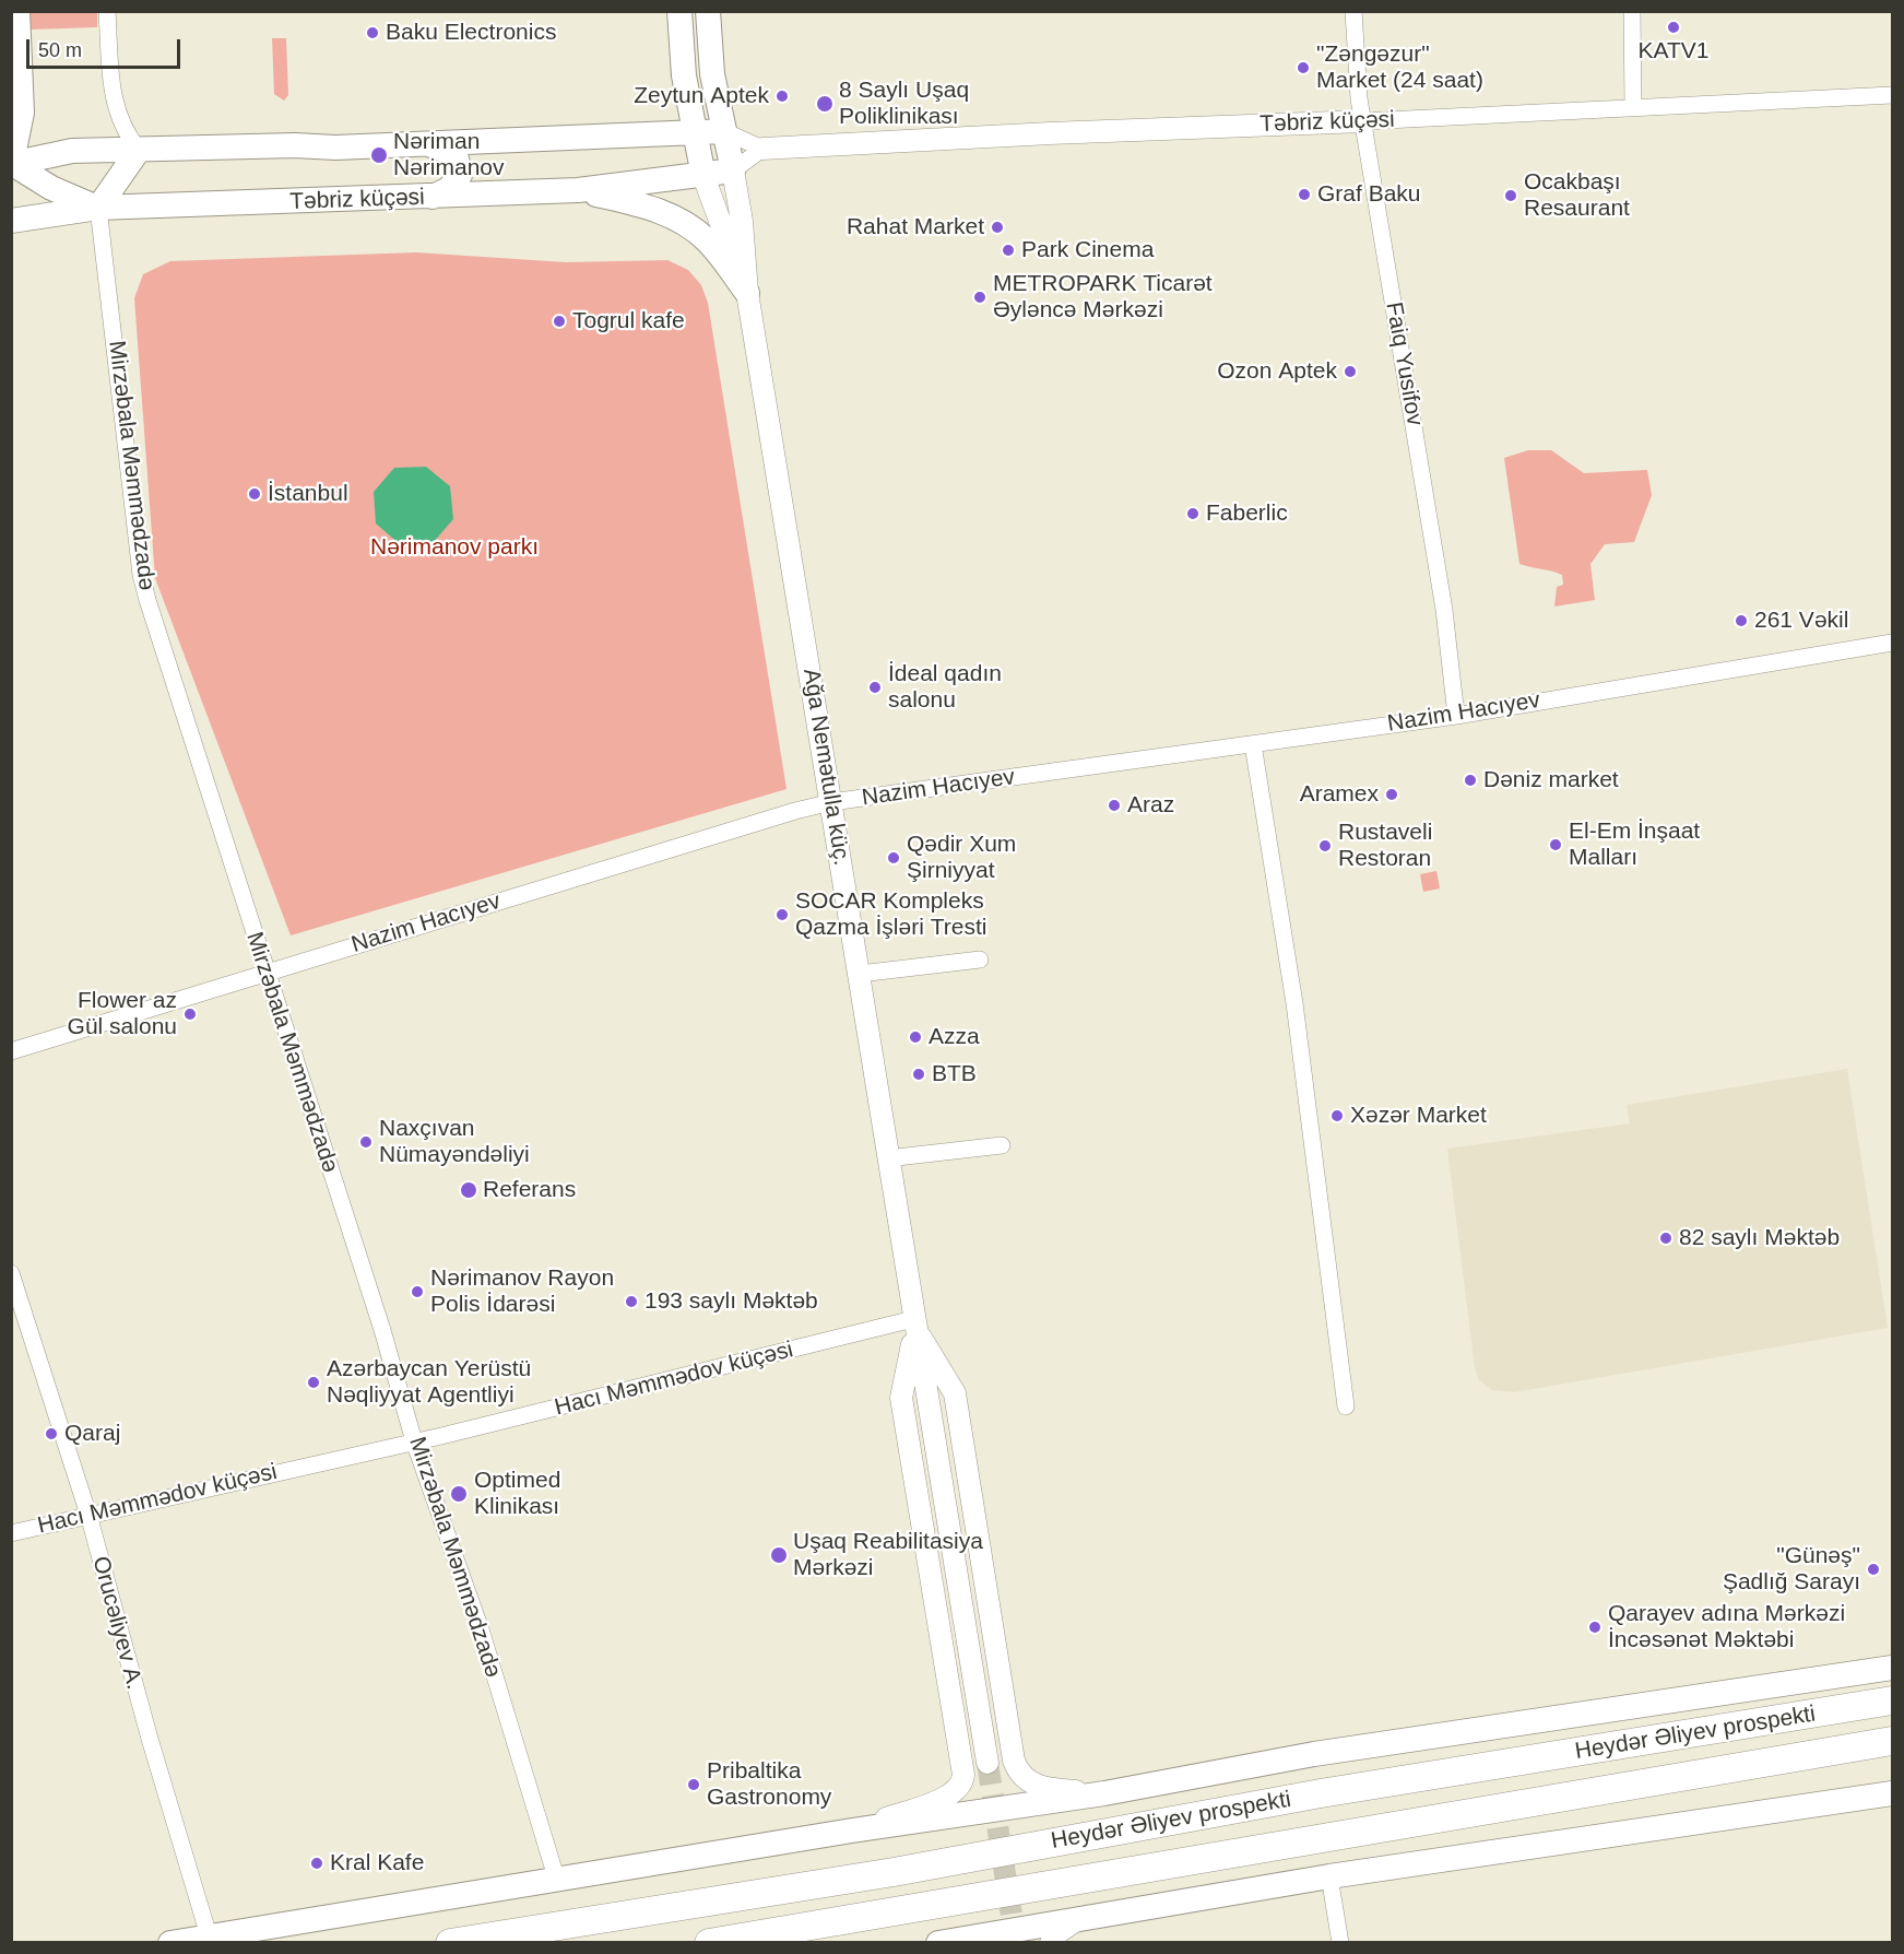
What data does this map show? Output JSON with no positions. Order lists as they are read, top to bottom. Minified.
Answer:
{"streets":{"highway":["Heydər Əliyev prospekti"],"main road":["Təbriz küçəsi"],"street":["Faiq Yusifov","Mirzəbala Məmmədzadə","Nazim Hacıyev","Ağa Nemətulla küç.","Hacı Məmmədov küçəsi","Orucəliyev A."]},"crossings":[["Təbriz küçəsi","Faiq Yusifov"],["Təbriz küçəsi","Mirzəbala Məmmədzadə"],["Faiq Yusifov","Nazim Hacıyev"],["Mirzəbala Məmmədzadə","Nazim Hacıyev"],["Mirzəbala Məmmədzadə","Hacı Məmmədov küçəsi"],["Nazim Hacıyev","Ağa Nemətulla küç."],["Ağa Nemətulla küç.","Hacı Məmmədov küçəsi"],["Hacı Məmmədov küçəsi","Orucəliyev A."]],"parks":["Nərimanov parkı"],"places":["KATV1","Baku Electronics","\"Zəngəzur\" Market (24 saat)","Zeytun Aptek","8 Saylı Uşaq Poliklinikası","Nəriman Nərimanov","Graf Baku","Ocakbaşı Resaurant","Rahat Market","Park Cinema","METROPARK Ticarət Əyləncə Mərkəzi","Togrul kafe","Ozon Aptek","İstanbul","Faberlic","261 Vəkil","İdeal qadın salonu","Dəniz market","Aramex","Araz","El-Em İnşaat Malları","Rustaveli Restoran","Qədir Xum Şirniyyat","SOCAR Kompleks Qazma İşləri Tresti","Flower az Gül salonu","Azza","BTB","Xəzər Market","Naxçıvan Nümayəndəliyi","Referans","82 saylı Məktəb","Nərimanov Rayon Polis İdarəsi","193 saylı Məktəb","Azərbaycan Yerüstü Nəqliyyat Agentliyi","Qaraj","Optimed Klinikası","Uşaq Reabilitasiya Mərkəzi","\"Günəş\" Şadlığ Sarayı","Qarayev adına Mərkəzi İncəsənət Məktəbi","Pribaltika Gastronomy","Kral Kafe"],"scale_bar":"50 m"}
